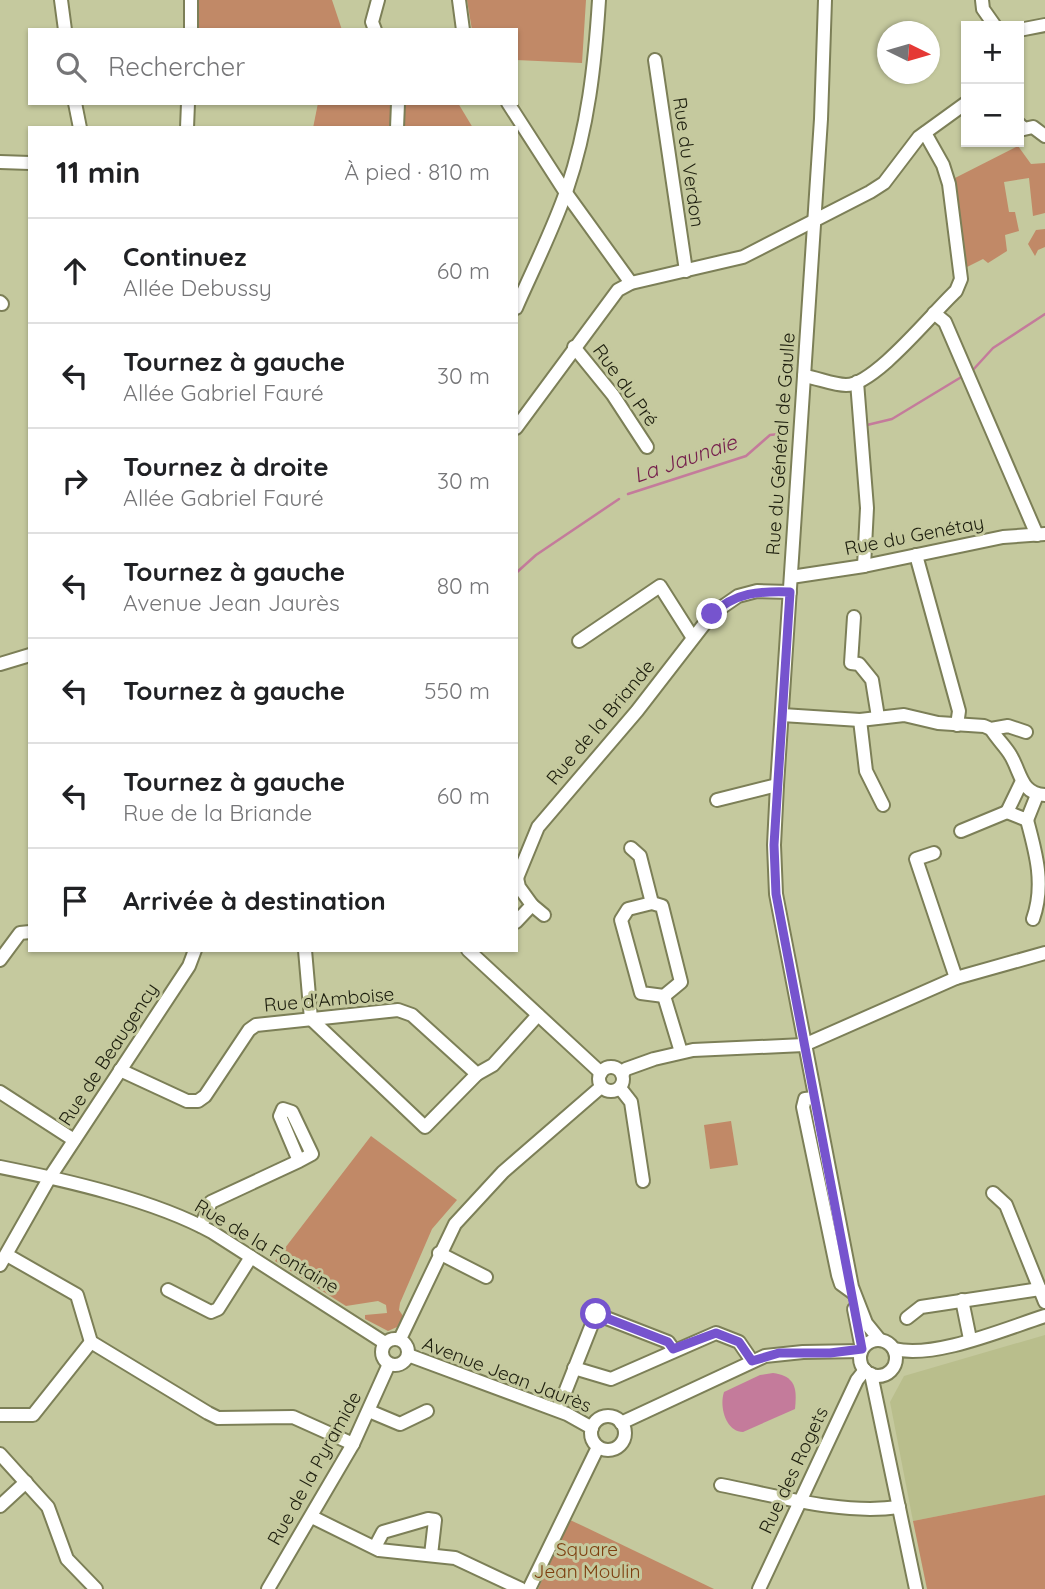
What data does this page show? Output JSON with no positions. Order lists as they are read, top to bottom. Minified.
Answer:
{"streets":{"street":["Rue du Verdon","Rue du Pré","Rue du Général de Gaulle","Rue du Genétay","Rue de la Briande","Rue d'Amboise","Rue de Beaugency","Rue de la Fontaine","Avenue Jean Jaurès","Rue de la Pyramide","Rue des Rogets"]},"crossings":[["Rue du Général de Gaulle","Rue du Genétay"],["Rue du Général de Gaulle","Rue de la Briande"],["Rue du Général de Gaulle","Rue des Rogets"],["Rue d'Amboise","Rue de Beaugency"],["Rue de Beaugency","Rue de la Fontaine"],["Rue de la Fontaine","Avenue Jean Jaurès"],["Rue de la Fontaine","Rue de la Pyramide"],["Avenue Jean Jaurès","Rue de la Pyramide"]],"water":["La Jaunaie"],"parks":["Square Jean Moulin"],"north":"right","page":{"map_buttons":["+","−"],"search":"Rechercher","heading":["11 min","À pied · 810 m"],"list":[["Continuez","Allée Debussy","60 m"],["Tournez à gauche","Allée Gabriel Fauré","30 m"],["Tournez à droite","Allée Gabriel Fauré","30 m"],["Tournez à gauche","Avenue Jean Jaurès","80 m"],["Tournez à gauche","550 m"],["Tournez à gauche","Rue de la Briande","60 m"],"Arrivée à destination"]}}
